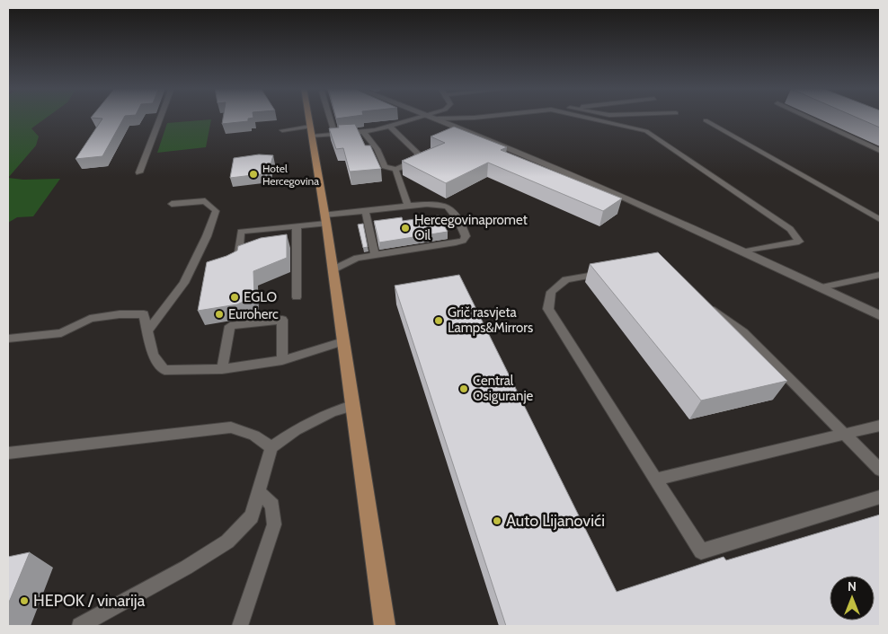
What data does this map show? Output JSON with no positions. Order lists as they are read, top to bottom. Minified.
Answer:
{"places":["Hotel Hercegovina","Hercegovinapromet Oil","EGLO","Euroherc","Grič rasvjeta Lamps&Mirrors","Central Osiguranje","Auto Lijanovići","HEPOK / vinarija"],"north":"top"}
